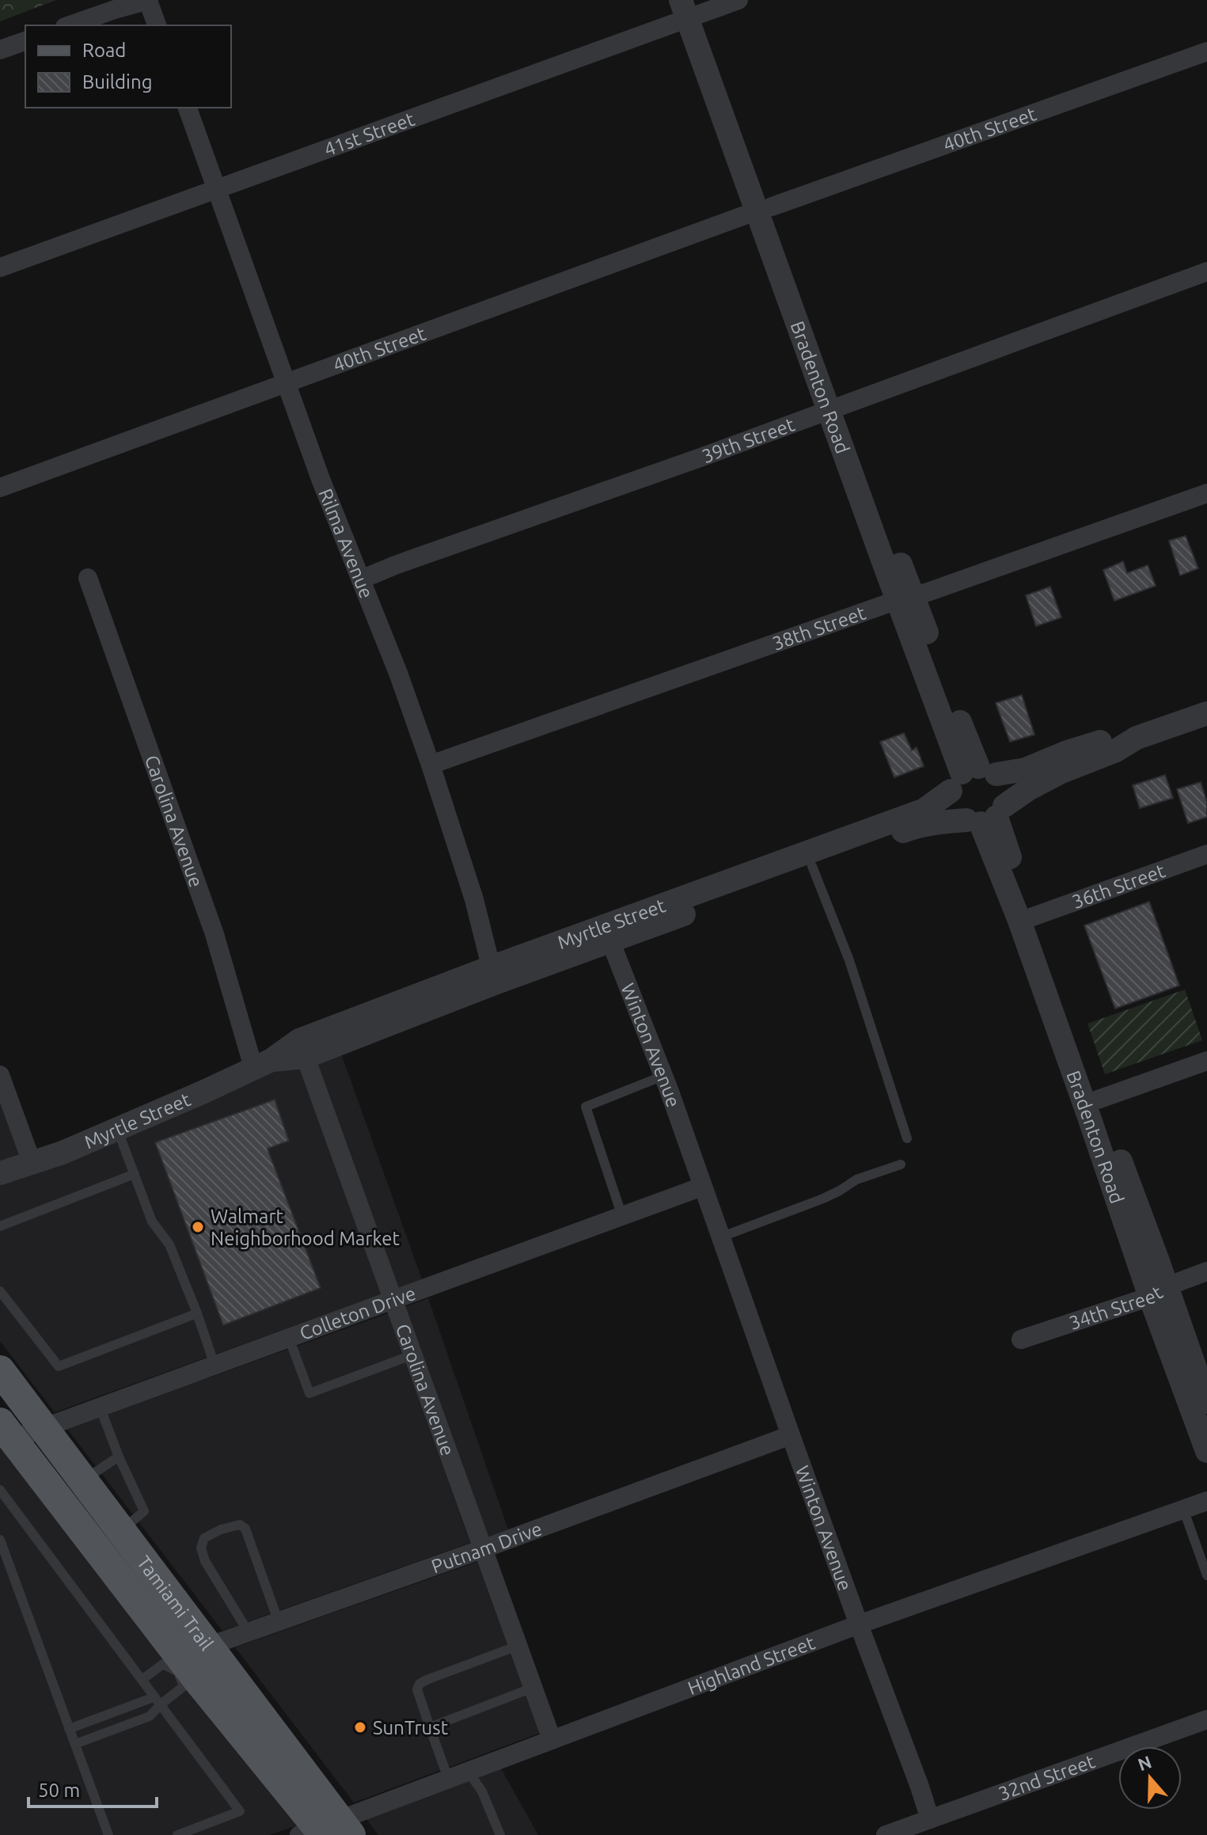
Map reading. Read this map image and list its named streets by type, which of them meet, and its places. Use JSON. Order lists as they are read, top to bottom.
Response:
{
  "streets": {
    "main road": ["Tamiami Trail"],
    "street": [
      "40th Street",
      "41st Street",
      "Bradenton Road",
      "39th Street",
      "Rilma Avenue",
      "38th Street",
      "Carolina Avenue",
      "36th Street",
      "Myrtle Street",
      "Winton Avenue",
      "34th Street",
      "Colleton Drive",
      "Putnam Drive",
      "Highland Street",
      "32nd Street"
    ]
  },
  "crossings": [
    ["40th Street", "Bradenton Road"],
    ["40th Street", "Rilma Avenue"],
    ["41st Street", "Bradenton Road"],
    ["41st Street", "Rilma Avenue"],
    ["Bradenton Road", "39th Street"],
    ["Bradenton Road", "38th Street"],
    ["Bradenton Road", "36th Street"],
    ["Bradenton Road", "Myrtle Street"],
    ["Bradenton Road", "34th Street"],
    ["39th Street", "Rilma Avenue"],
    ["Rilma Avenue", "38th Street"],
    ["Rilma Avenue", "Myrtle Street"],
    ["Carolina Avenue", "Myrtle Street"],
    ["Carolina Avenue", "Colleton Drive"],
    ["Carolina Avenue", "Putnam Drive"],
    ["Carolina Avenue", "Highland Street"],
    ["Myrtle Street", "Winton Avenue"],
    ["Winton Avenue", "Colleton Drive"],
    ["Winton Avenue", "Putnam Drive"],
    ["Winton Avenue", "Highland Street"],
    ["Winton Avenue", "32nd Street"],
    ["Colleton Drive", "Tamiami Trail"],
    ["Putnam Drive", "Tamiami Trail"],
    ["Tamiami Trail", "Highland Street"]
  ],
  "places": ["Walmart Neighborhood Market", "SunTrust"],
  "legend": ["Road", "Building"],
  "scale_bar": "50 m",
  "north": "top"
}
